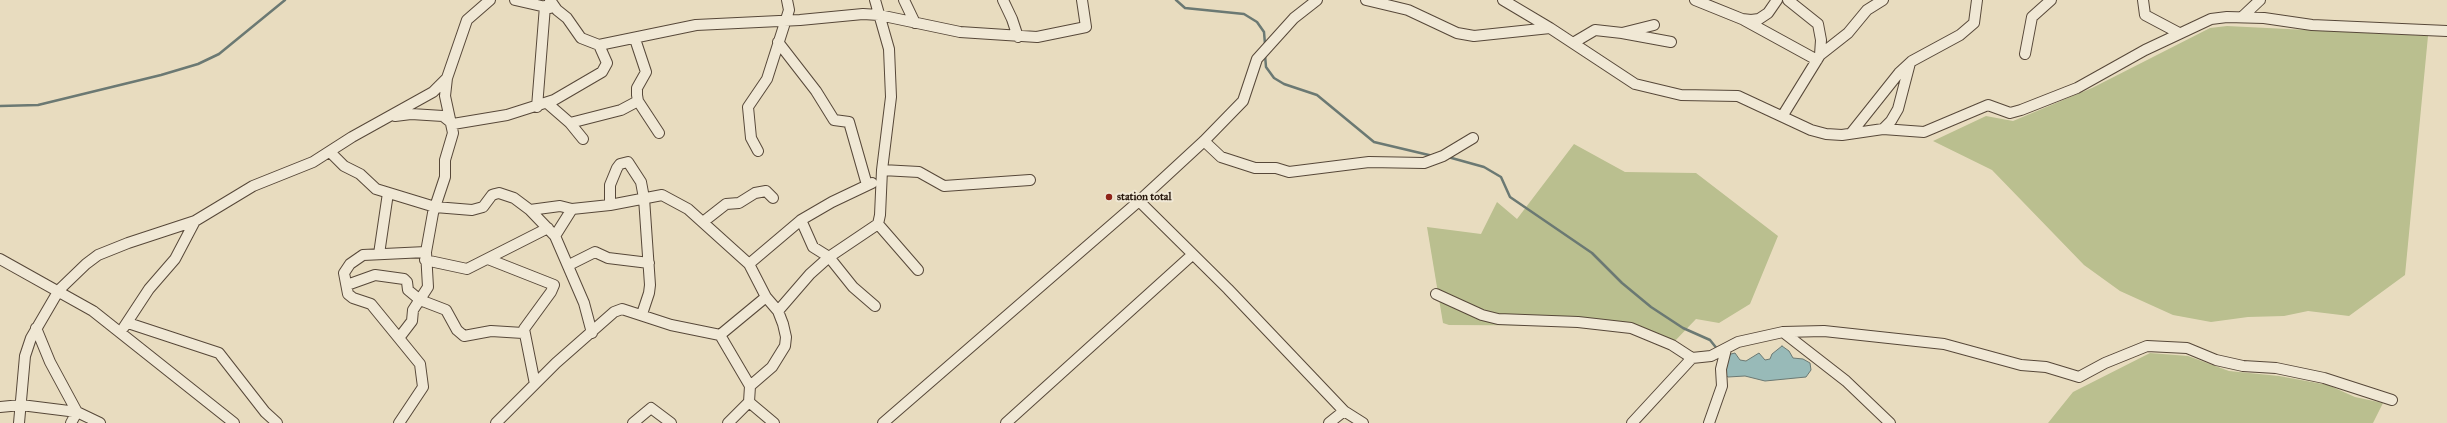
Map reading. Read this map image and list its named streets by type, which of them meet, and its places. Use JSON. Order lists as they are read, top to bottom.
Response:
{
  "places": ["station total"]
}
